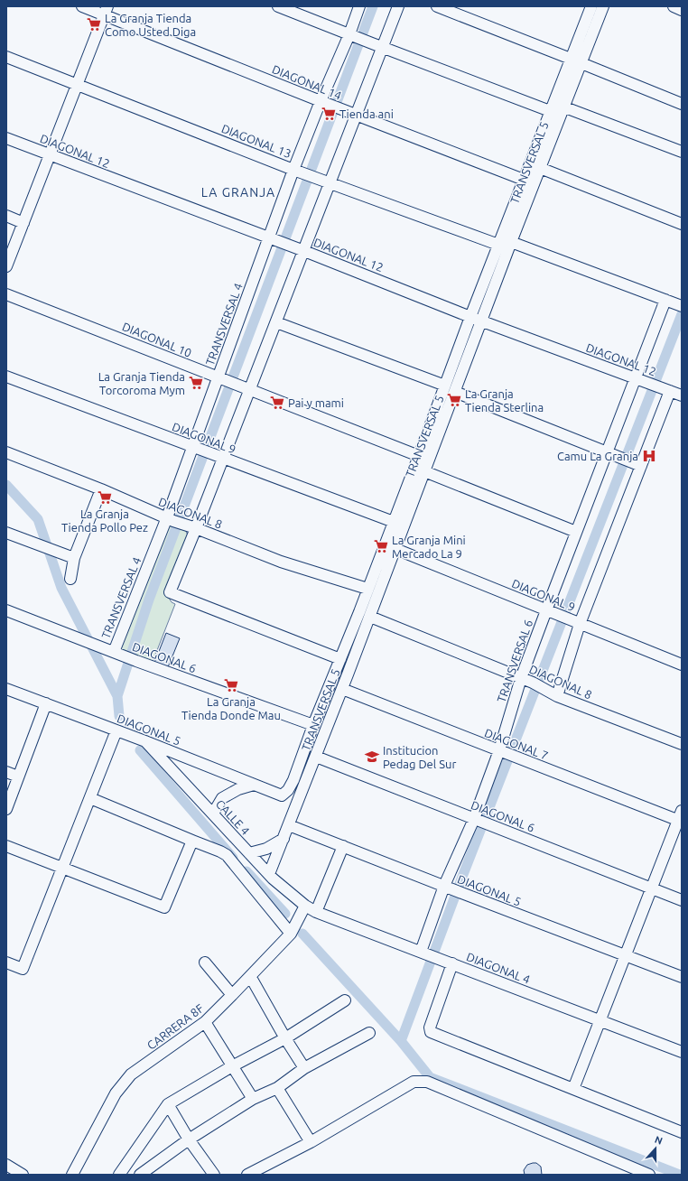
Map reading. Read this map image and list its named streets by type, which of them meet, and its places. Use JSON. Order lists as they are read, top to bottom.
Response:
{
  "streets": {
    "street": [
      "DIAGONAL 14",
      "DIAGONAL 13",
      "DIAGONAL 12",
      "TRANSVERSAL 5",
      "TRANSVERSAL 4",
      "DIAGONAL 10",
      "DIAGONAL 9",
      "DIAGONAL 8",
      "DIAGONAL 6",
      "TRANSVERSAL 6",
      "DIAGONAL 5",
      "DIAGONAL 7",
      "CALLE 4",
      "DIAGONAL 4",
      "CARRERA 8F"
    ]
  },
  "crossings": [
    ["DIAGONAL 14", "TRANSVERSAL 5"],
    ["DIAGONAL 14", "TRANSVERSAL 4"],
    ["DIAGONAL 13", "TRANSVERSAL 5"],
    ["DIAGONAL 13", "TRANSVERSAL 4"],
    ["DIAGONAL 12", "TRANSVERSAL 5"],
    ["DIAGONAL 12", "TRANSVERSAL 4"],
    ["DIAGONAL 12", "TRANSVERSAL 6"],
    ["TRANSVERSAL 5", "DIAGONAL 10"],
    ["TRANSVERSAL 5", "DIAGONAL 9"],
    ["TRANSVERSAL 5", "DIAGONAL 8"],
    ["TRANSVERSAL 5", "DIAGONAL 6"],
    ["TRANSVERSAL 5", "DIAGONAL 5"],
    ["TRANSVERSAL 5", "DIAGONAL 7"],
    ["TRANSVERSAL 5", "CALLE 4"],
    ["TRANSVERSAL 4", "DIAGONAL 10"],
    ["TRANSVERSAL 4", "DIAGONAL 9"],
    ["TRANSVERSAL 4", "DIAGONAL 8"],
    ["TRANSVERSAL 4", "DIAGONAL 6"],
    ["DIAGONAL 9", "TRANSVERSAL 6"],
    ["DIAGONAL 8", "TRANSVERSAL 6"],
    ["DIAGONAL 6", "TRANSVERSAL 6"],
    ["TRANSVERSAL 6", "DIAGONAL 5"],
    ["TRANSVERSAL 6", "DIAGONAL 7"],
    ["TRANSVERSAL 6", "DIAGONAL 4"],
    ["DIAGONAL 5", "CALLE 4"],
    ["CALLE 4", "DIAGONAL 4"],
    ["CALLE 4", "CARRERA 8F"],
    ["DIAGONAL 4", "CARRERA 8F"]
  ],
  "districts": ["LA GRANJA"],
  "places": {
    "supermarket": [
      "La Granja Tienda Como Usted Diga",
      "Tienda ani",
      "La Granja Tienda Torcoroma Mym",
      "La Granja Tienda Sterlina",
      "Pai y mami",
      "La Granja Tienda Pollo Pez",
      "La Granja Mini Mercado La 9",
      "La Granja Tienda Donde Mau"
    ],
    "hospital": ["Camu La Granja"],
    "school or university": ["Institucion Pedag Del Sur"]
  },
  "north": "top"
}
